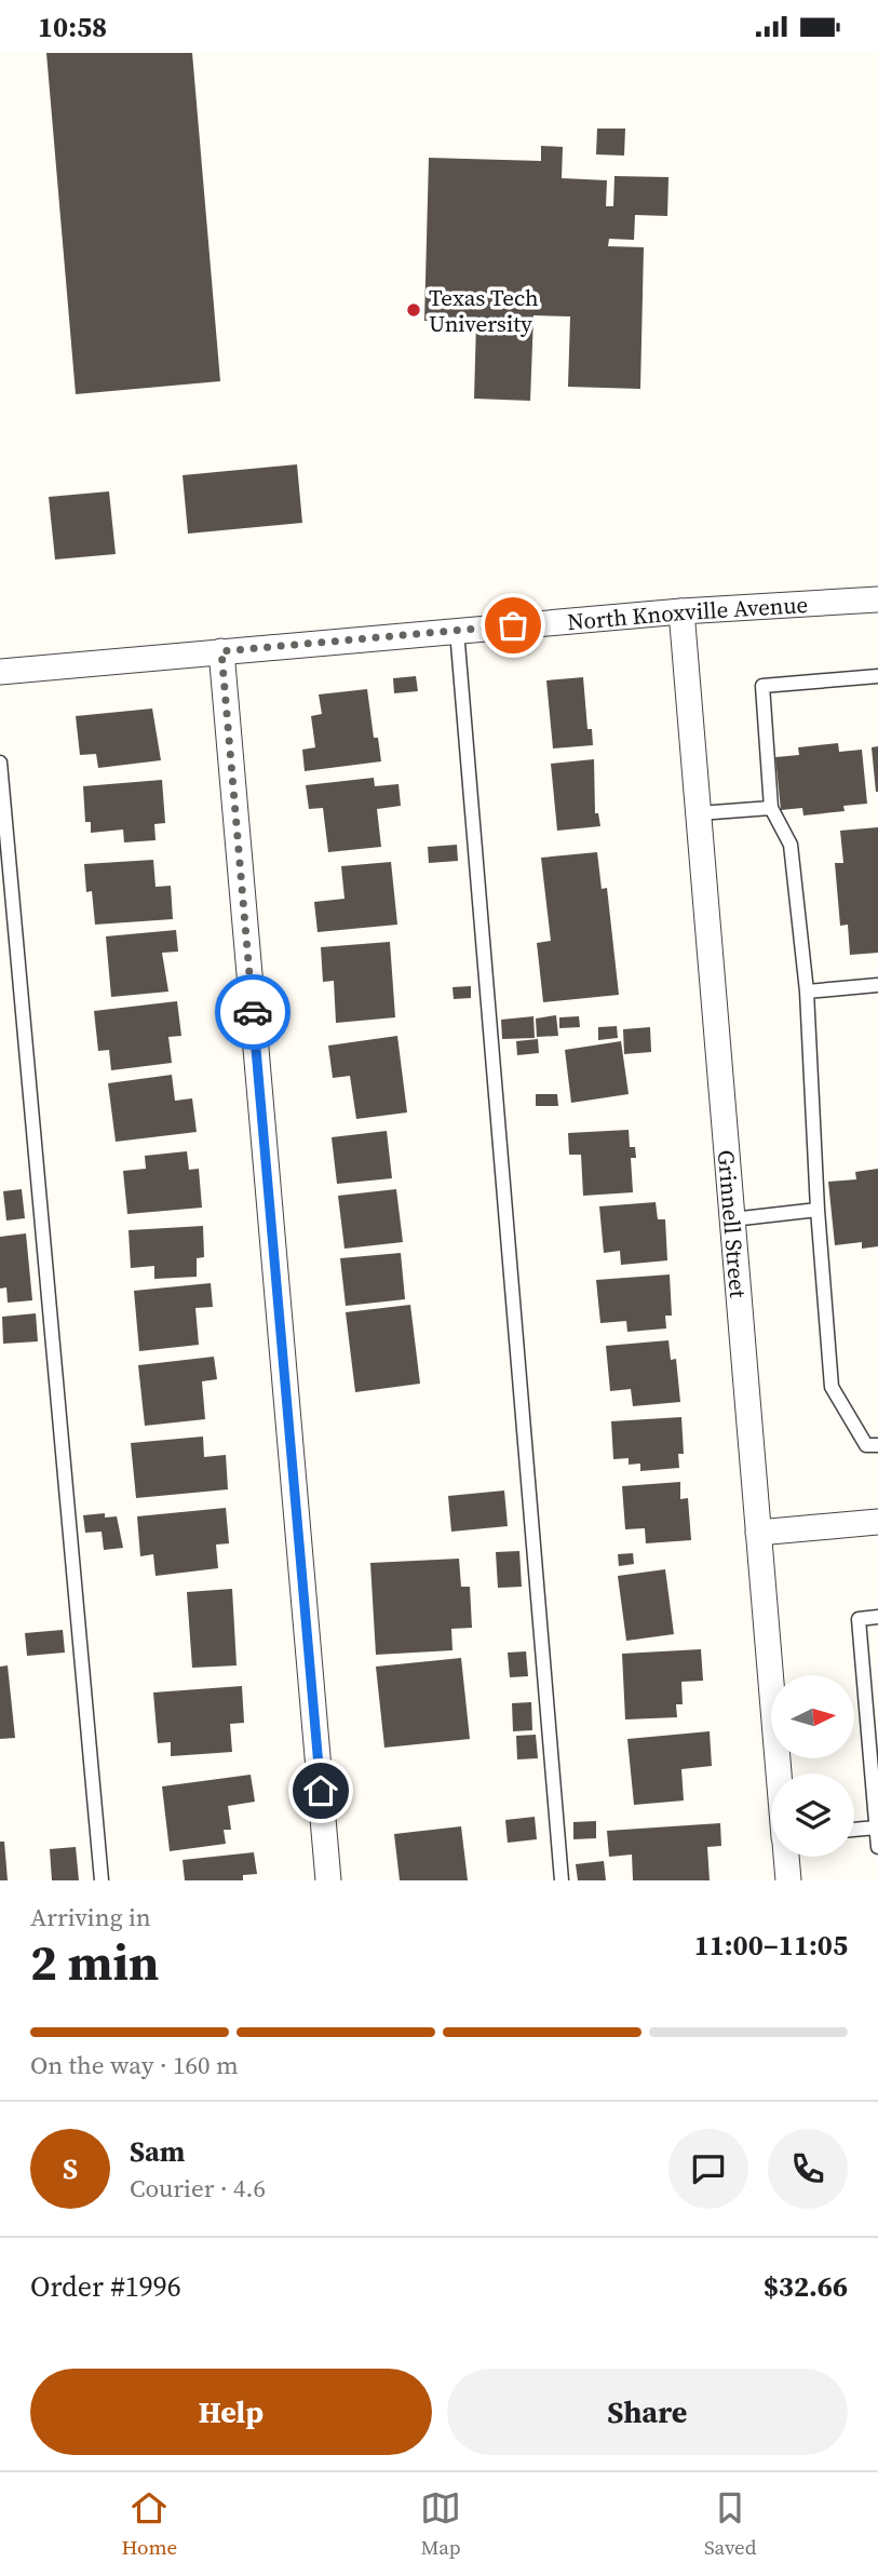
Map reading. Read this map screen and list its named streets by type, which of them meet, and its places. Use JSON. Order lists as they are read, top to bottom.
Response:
{
  "streets": {
    "street": ["North Knoxville Avenue", "Grinnell Street"]
  },
  "crossings": [
    ["North Knoxville Avenue", "Grinnell Street"]
  ],
  "places": ["Texas Tech University"],
  "north": "right",
  "page": {
    "status": "10:58",
    "heading": ["2 min", "Arriving in", "11:00–11:05"],
    "panel": [
      "Sam",
      "Courier · 4.6",
      "Order #1996",
      "$32.66"
    ],
    "bar": "On the way · 160 m",
    "round": "S",
    "buttons": ["Help", "Share"],
    "tabs": ["Home", "Map", "Saved"]
  }
}
